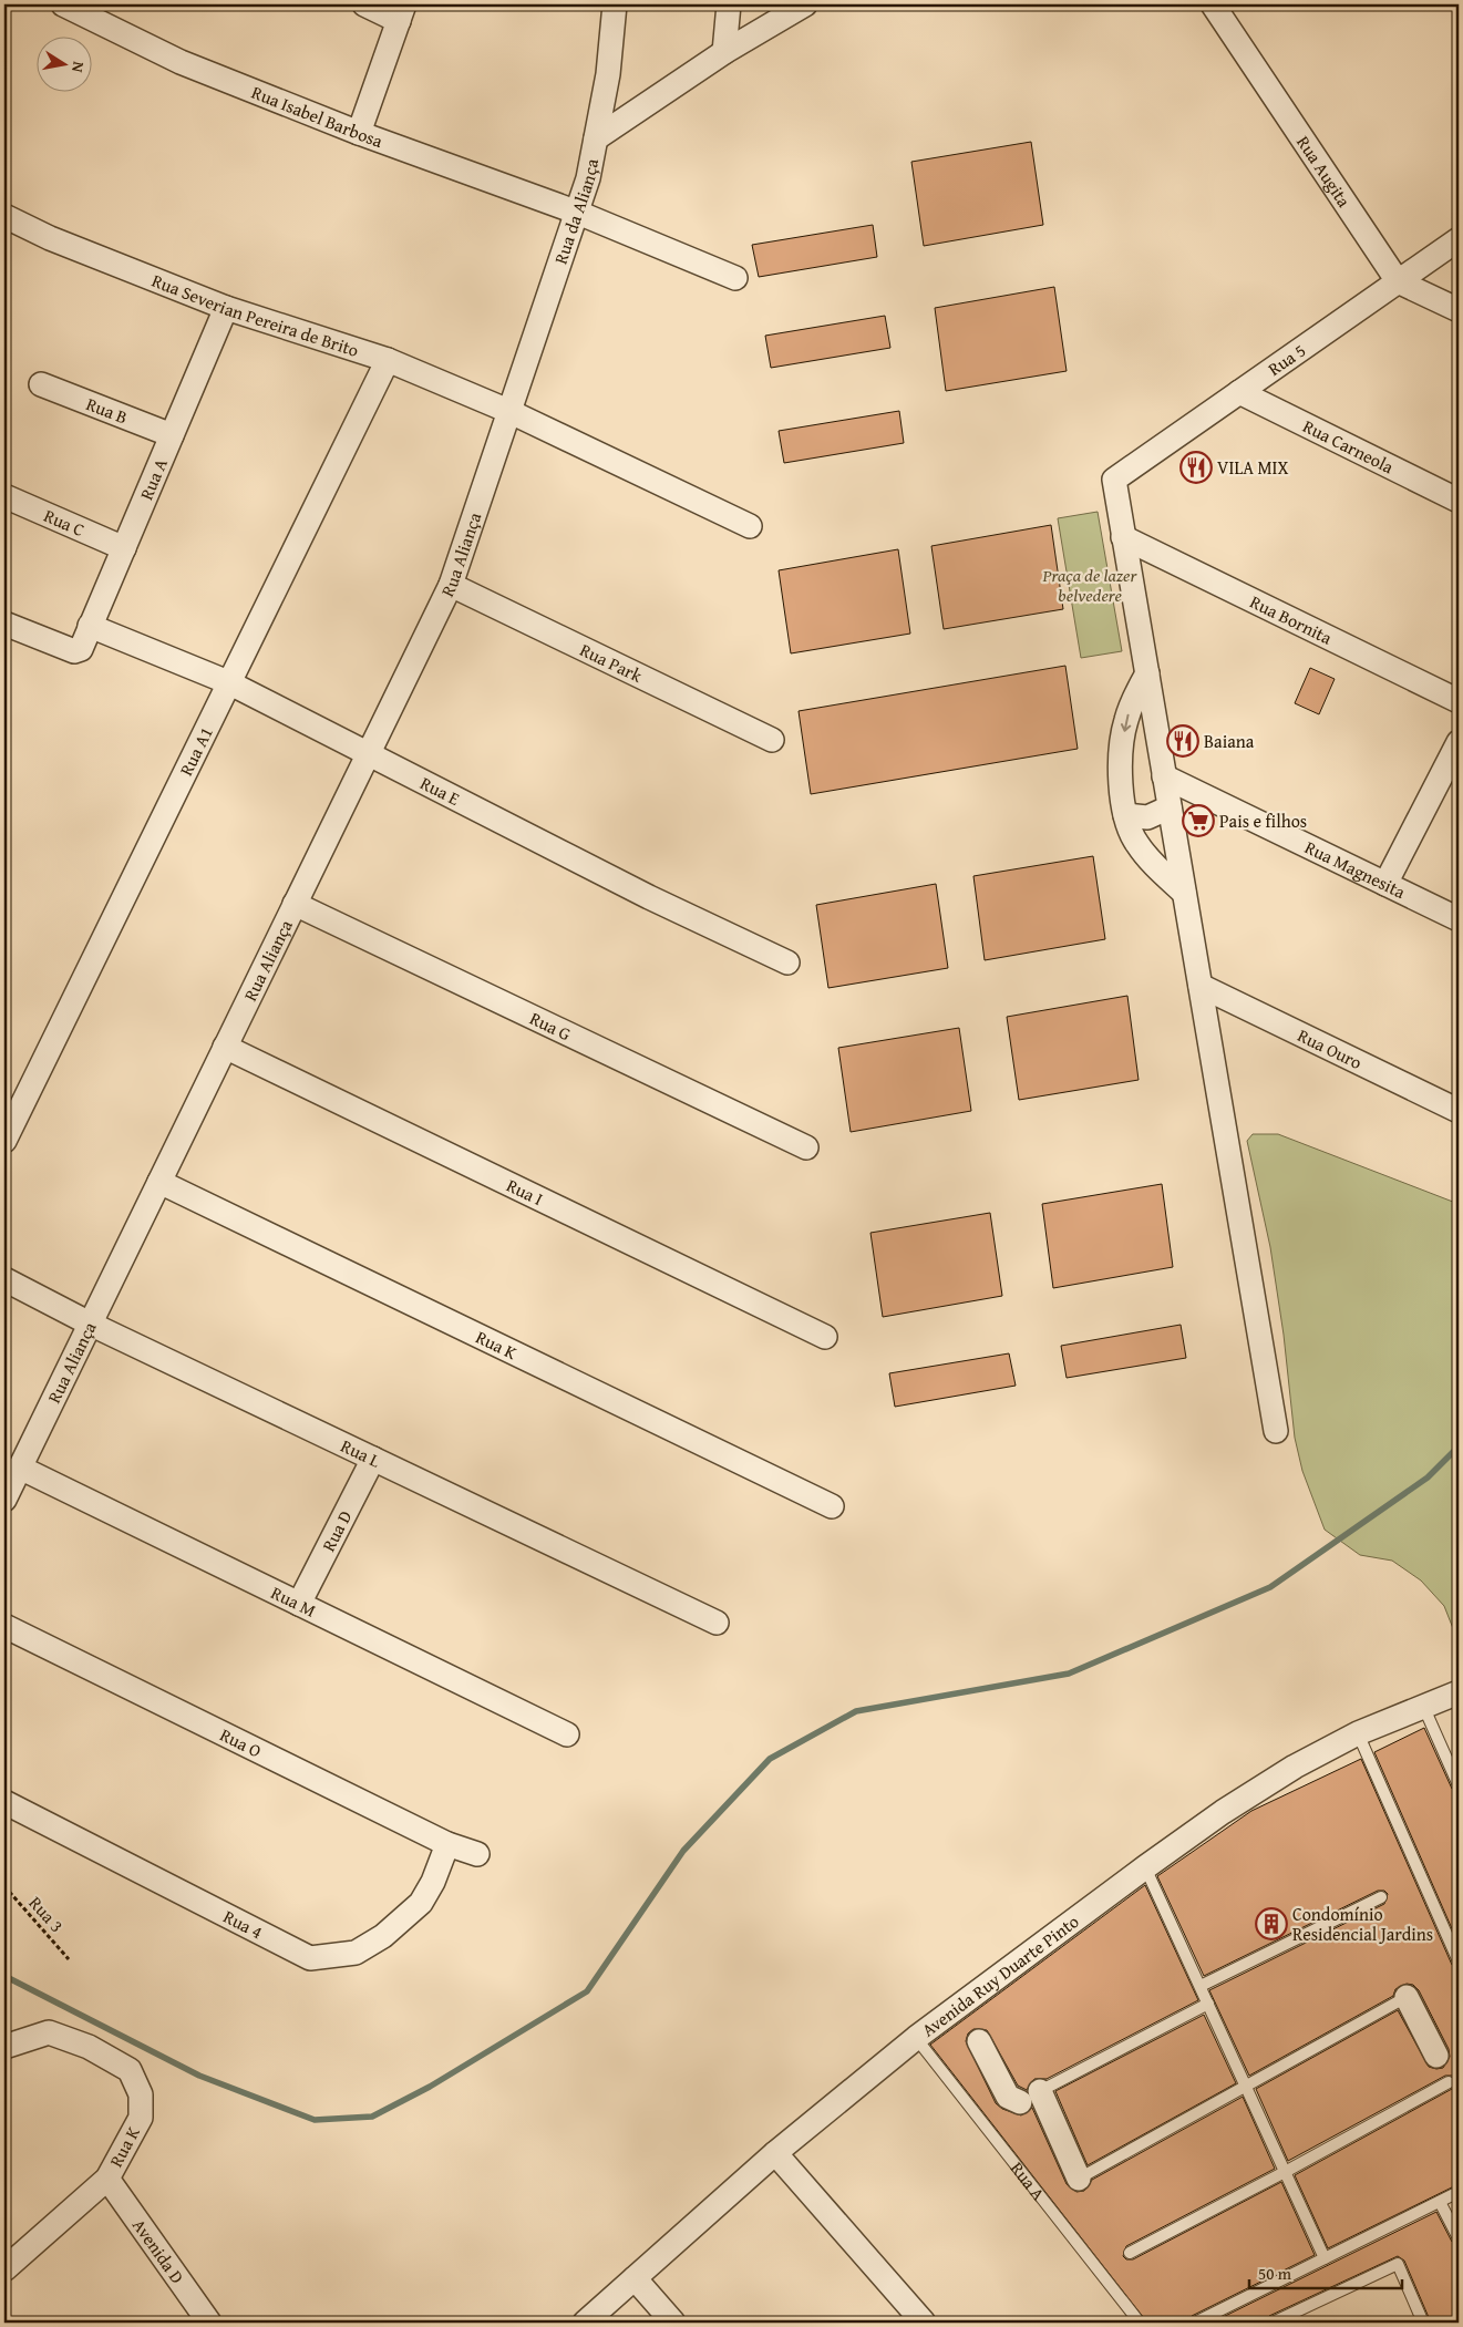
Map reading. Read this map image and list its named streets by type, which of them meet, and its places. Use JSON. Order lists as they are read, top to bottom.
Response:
{
  "streets": {
    "street": [
      "Rua Isabel Barbosa",
      "Rua Augita",
      "Rua da Aliança",
      "Rua Severian Pereira de Brito",
      "Rua 5",
      "Rua B",
      "Rua Carneola",
      "Rua A",
      "Rua C",
      "Rua Aliança",
      "Rua Bornita",
      "Rua Park",
      "Rua A1",
      "Rua E",
      "Rua Magnesita",
      "Rua G",
      "Rua Ouro",
      "Rua I",
      "Rua K",
      "Rua L",
      "Rua D",
      "Rua M",
      "Rua O",
      "Rua 4",
      "Avenida Ruy Duarte Pinto",
      "Avenida D"
    ],
    "path": ["Rua 3"]
  },
  "crossings": [
    ["Rua Isabel Barbosa", "Rua da Aliança"],
    ["Rua Augita", "Rua 5"],
    ["Rua da Aliança", "Rua Severian Pereira de Brito"],
    ["Rua da Aliança", "Rua Aliança"],
    ["Rua Severian Pereira de Brito", "Rua A"],
    ["Rua Severian Pereira de Brito", "Rua Aliança"],
    ["Rua Severian Pereira de Brito", "Rua A1"],
    ["Rua 5", "Rua Carneola"],
    ["Rua 5", "Rua Bornita"],
    ["Rua B", "Rua A"],
    ["Rua A", "Rua C"],
    ["Rua A", "Rua E"],
    ["Rua A", "Avenida Ruy Duarte Pinto"],
    ["Rua Aliança", "Rua Park"],
    ["Rua Aliança", "Rua E"],
    ["Rua Aliança", "Rua G"],
    ["Rua Aliança", "Rua I"],
    ["Rua Aliança", "Rua K"],
    ["Rua Aliança", "Rua L"],
    ["Rua Aliança", "Rua M"],
    ["Rua A1", "Rua E"],
    ["Rua K", "Avenida D"],
    ["Rua L", "Rua D"],
    ["Rua D", "Rua M"],
    ["Rua O", "Rua 4"]
  ],
  "parks": ["Praça de lazer belvedere"],
  "places": {
    "restaurant": ["VILA MIX", "Baiana"],
    "supermarket": ["Pais e filhos"],
    "building": ["Condomínio Residencial Jardins"]
  },
  "scale_bar": "50 m",
  "north": "right"
}
